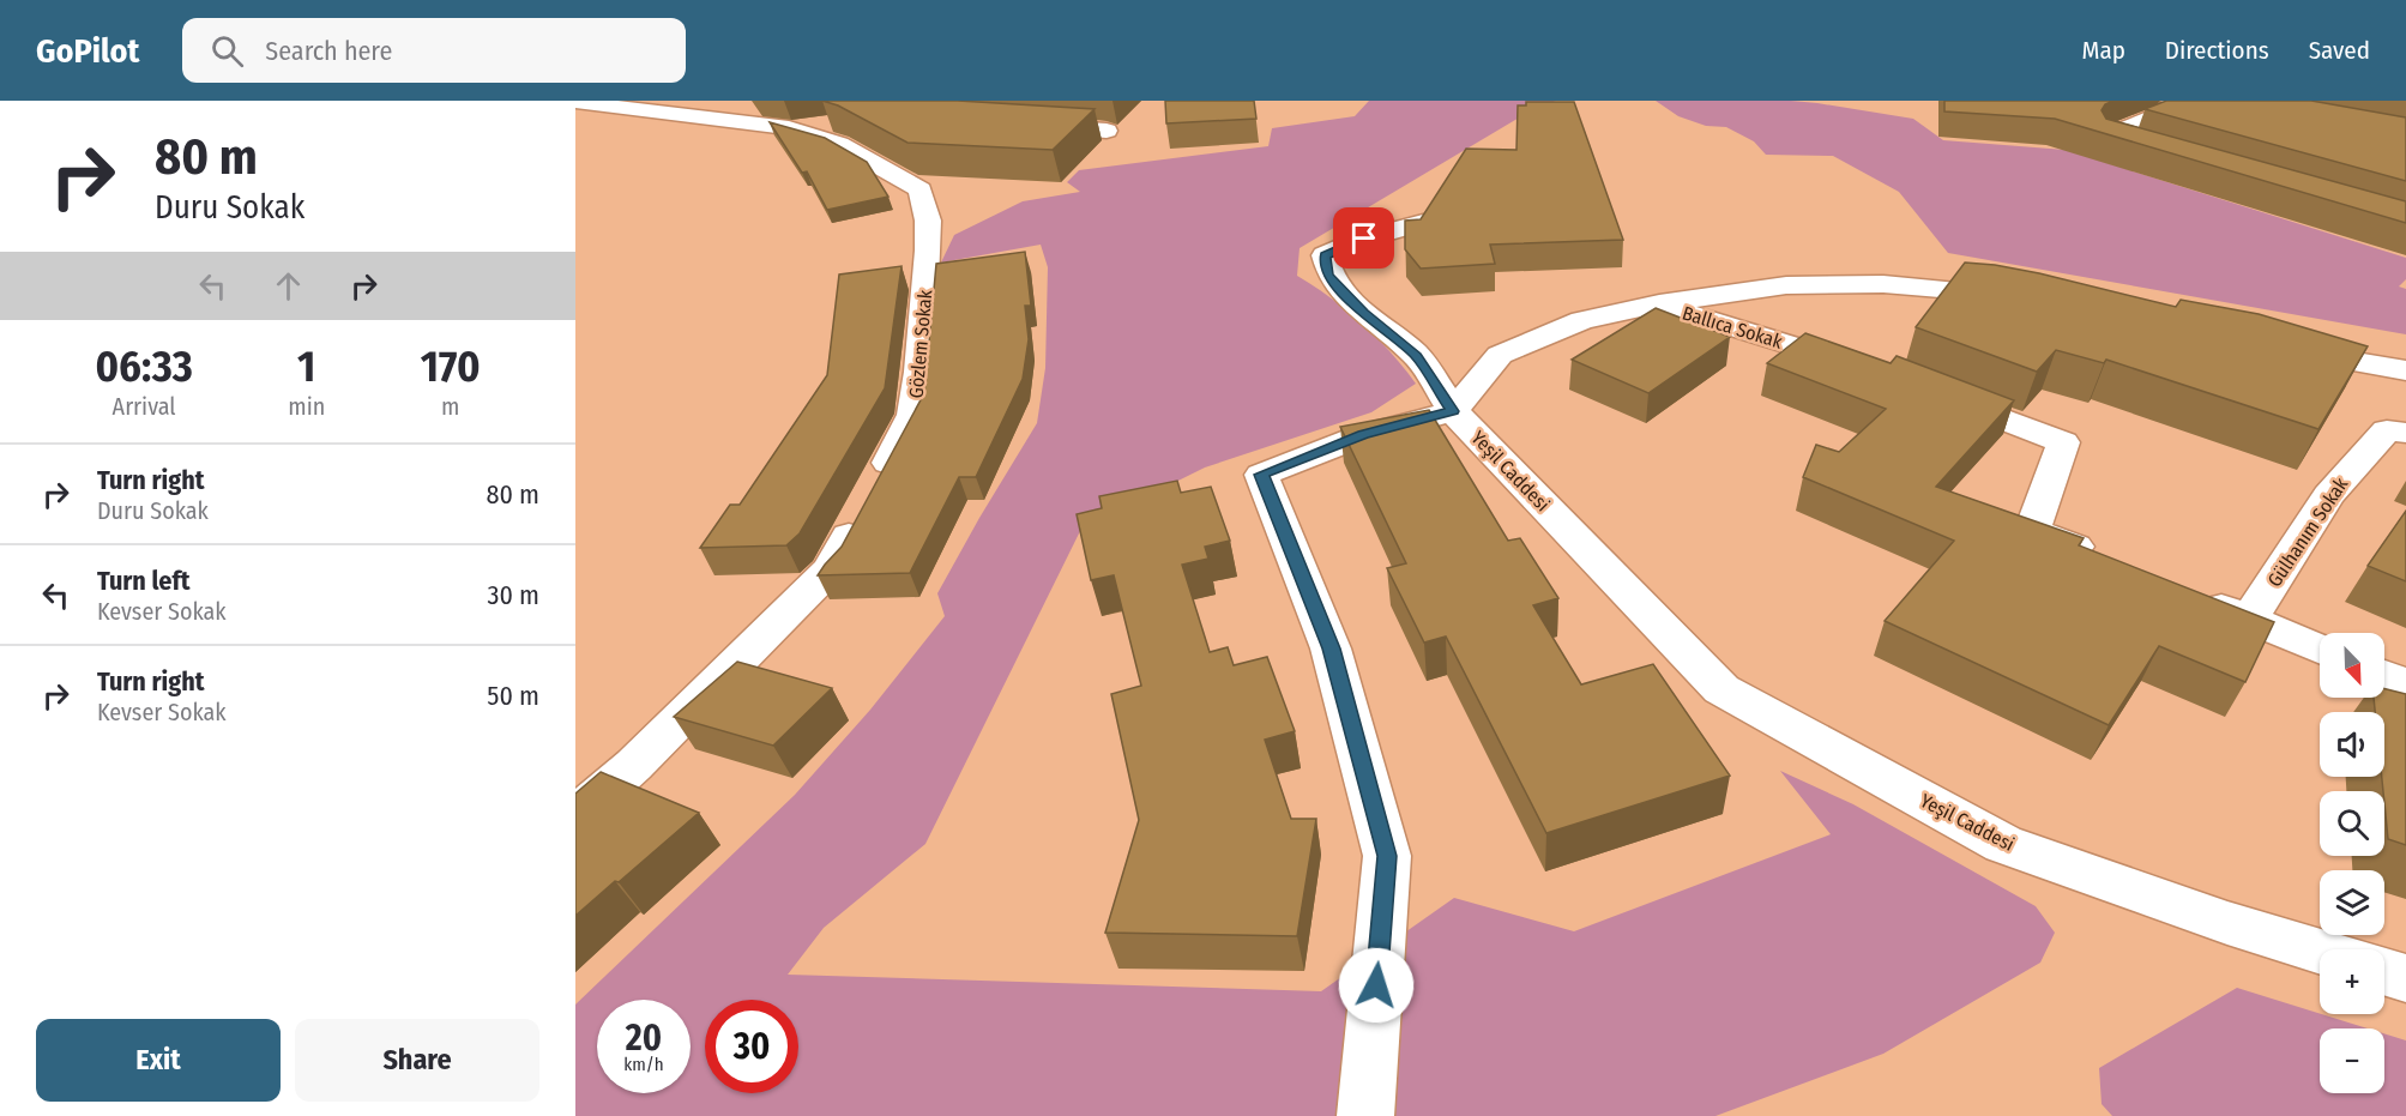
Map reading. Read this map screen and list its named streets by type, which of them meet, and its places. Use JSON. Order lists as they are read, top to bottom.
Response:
{
  "streets": {
    "street": [
      "Ballıca Sokak",
      "Gözlem Sokak",
      "Yeşil Caddesi",
      "Gülhanım Sokak"
    ]
  },
  "north": "bottom right",
  "page": {
    "header": "GoPilot",
    "search": "Search here",
    "nav": ["Map", "Directions", "Saved"],
    "turn": ["80 m", "Duru Sokak"],
    "eta": [
      "06:33",
      "Arrival",
      "1",
      "min",
      "170",
      "m"
    ],
    "list": [
      {
        "name": "Turn right",
        "note": "Duru Sokak",
        "value": "80 m"
      },
      {
        "name": "Turn left",
        "note": "Kevser Sokak",
        "value": "30 m"
      },
      {
        "name": "Turn right",
        "note": "Kevser Sokak",
        "value": "50 m"
      }
    ],
    "map_buttons": ["+", "−"],
    "speed": "20 km/h",
    "limit": "30",
    "buttons": ["Exit", "Share"]
  }
}
